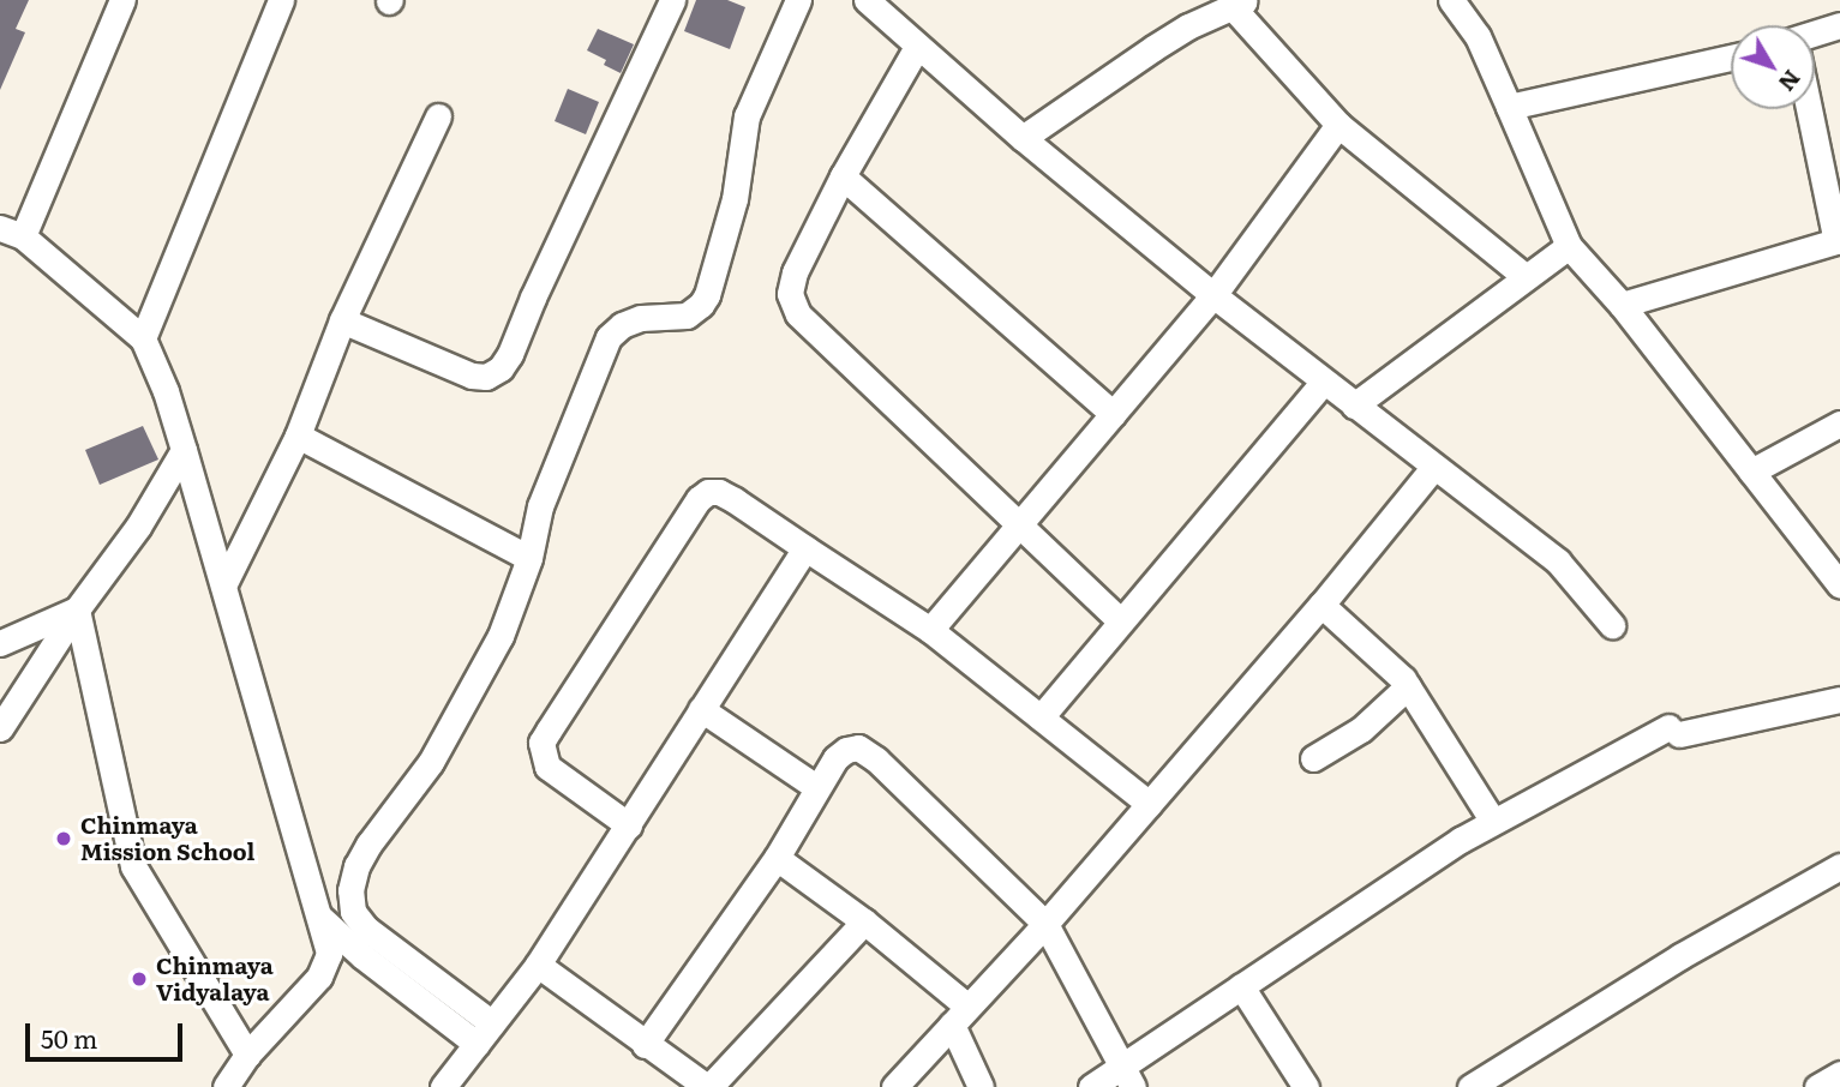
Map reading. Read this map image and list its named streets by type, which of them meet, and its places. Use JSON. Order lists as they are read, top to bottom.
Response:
{
  "places": ["Chinmaya Mission School", "Chinmaya Vidyalaya"],
  "scale_bar": "50 m",
  "north": "bottom right"
}
